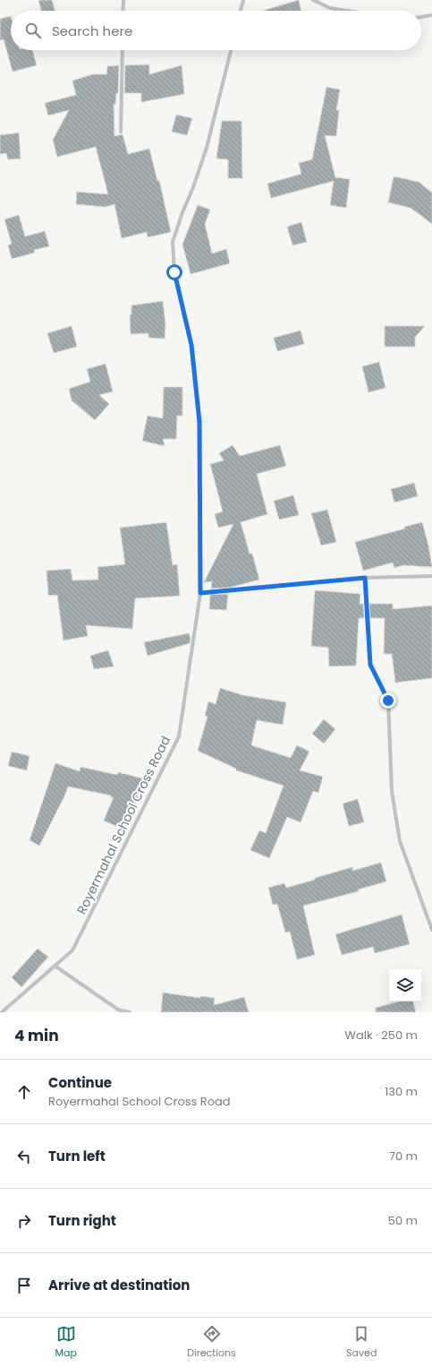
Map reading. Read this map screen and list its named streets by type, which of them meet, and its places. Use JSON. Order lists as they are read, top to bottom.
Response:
{
  "streets": {
    "street": ["Royermahal School Cross Road"]
  },
  "page": {
    "search": "Search here",
    "heading": ["4 min", "Walk · 250 m"],
    "list": [
      ["Continue", "Royermahal School Cross Road", "130 m"],
      ["Turn left", "70 m"],
      ["Turn right", "50 m"],
      "Arrive at destination"
    ],
    "nav": ["Map", "Directions", "Saved"]
  }
}
